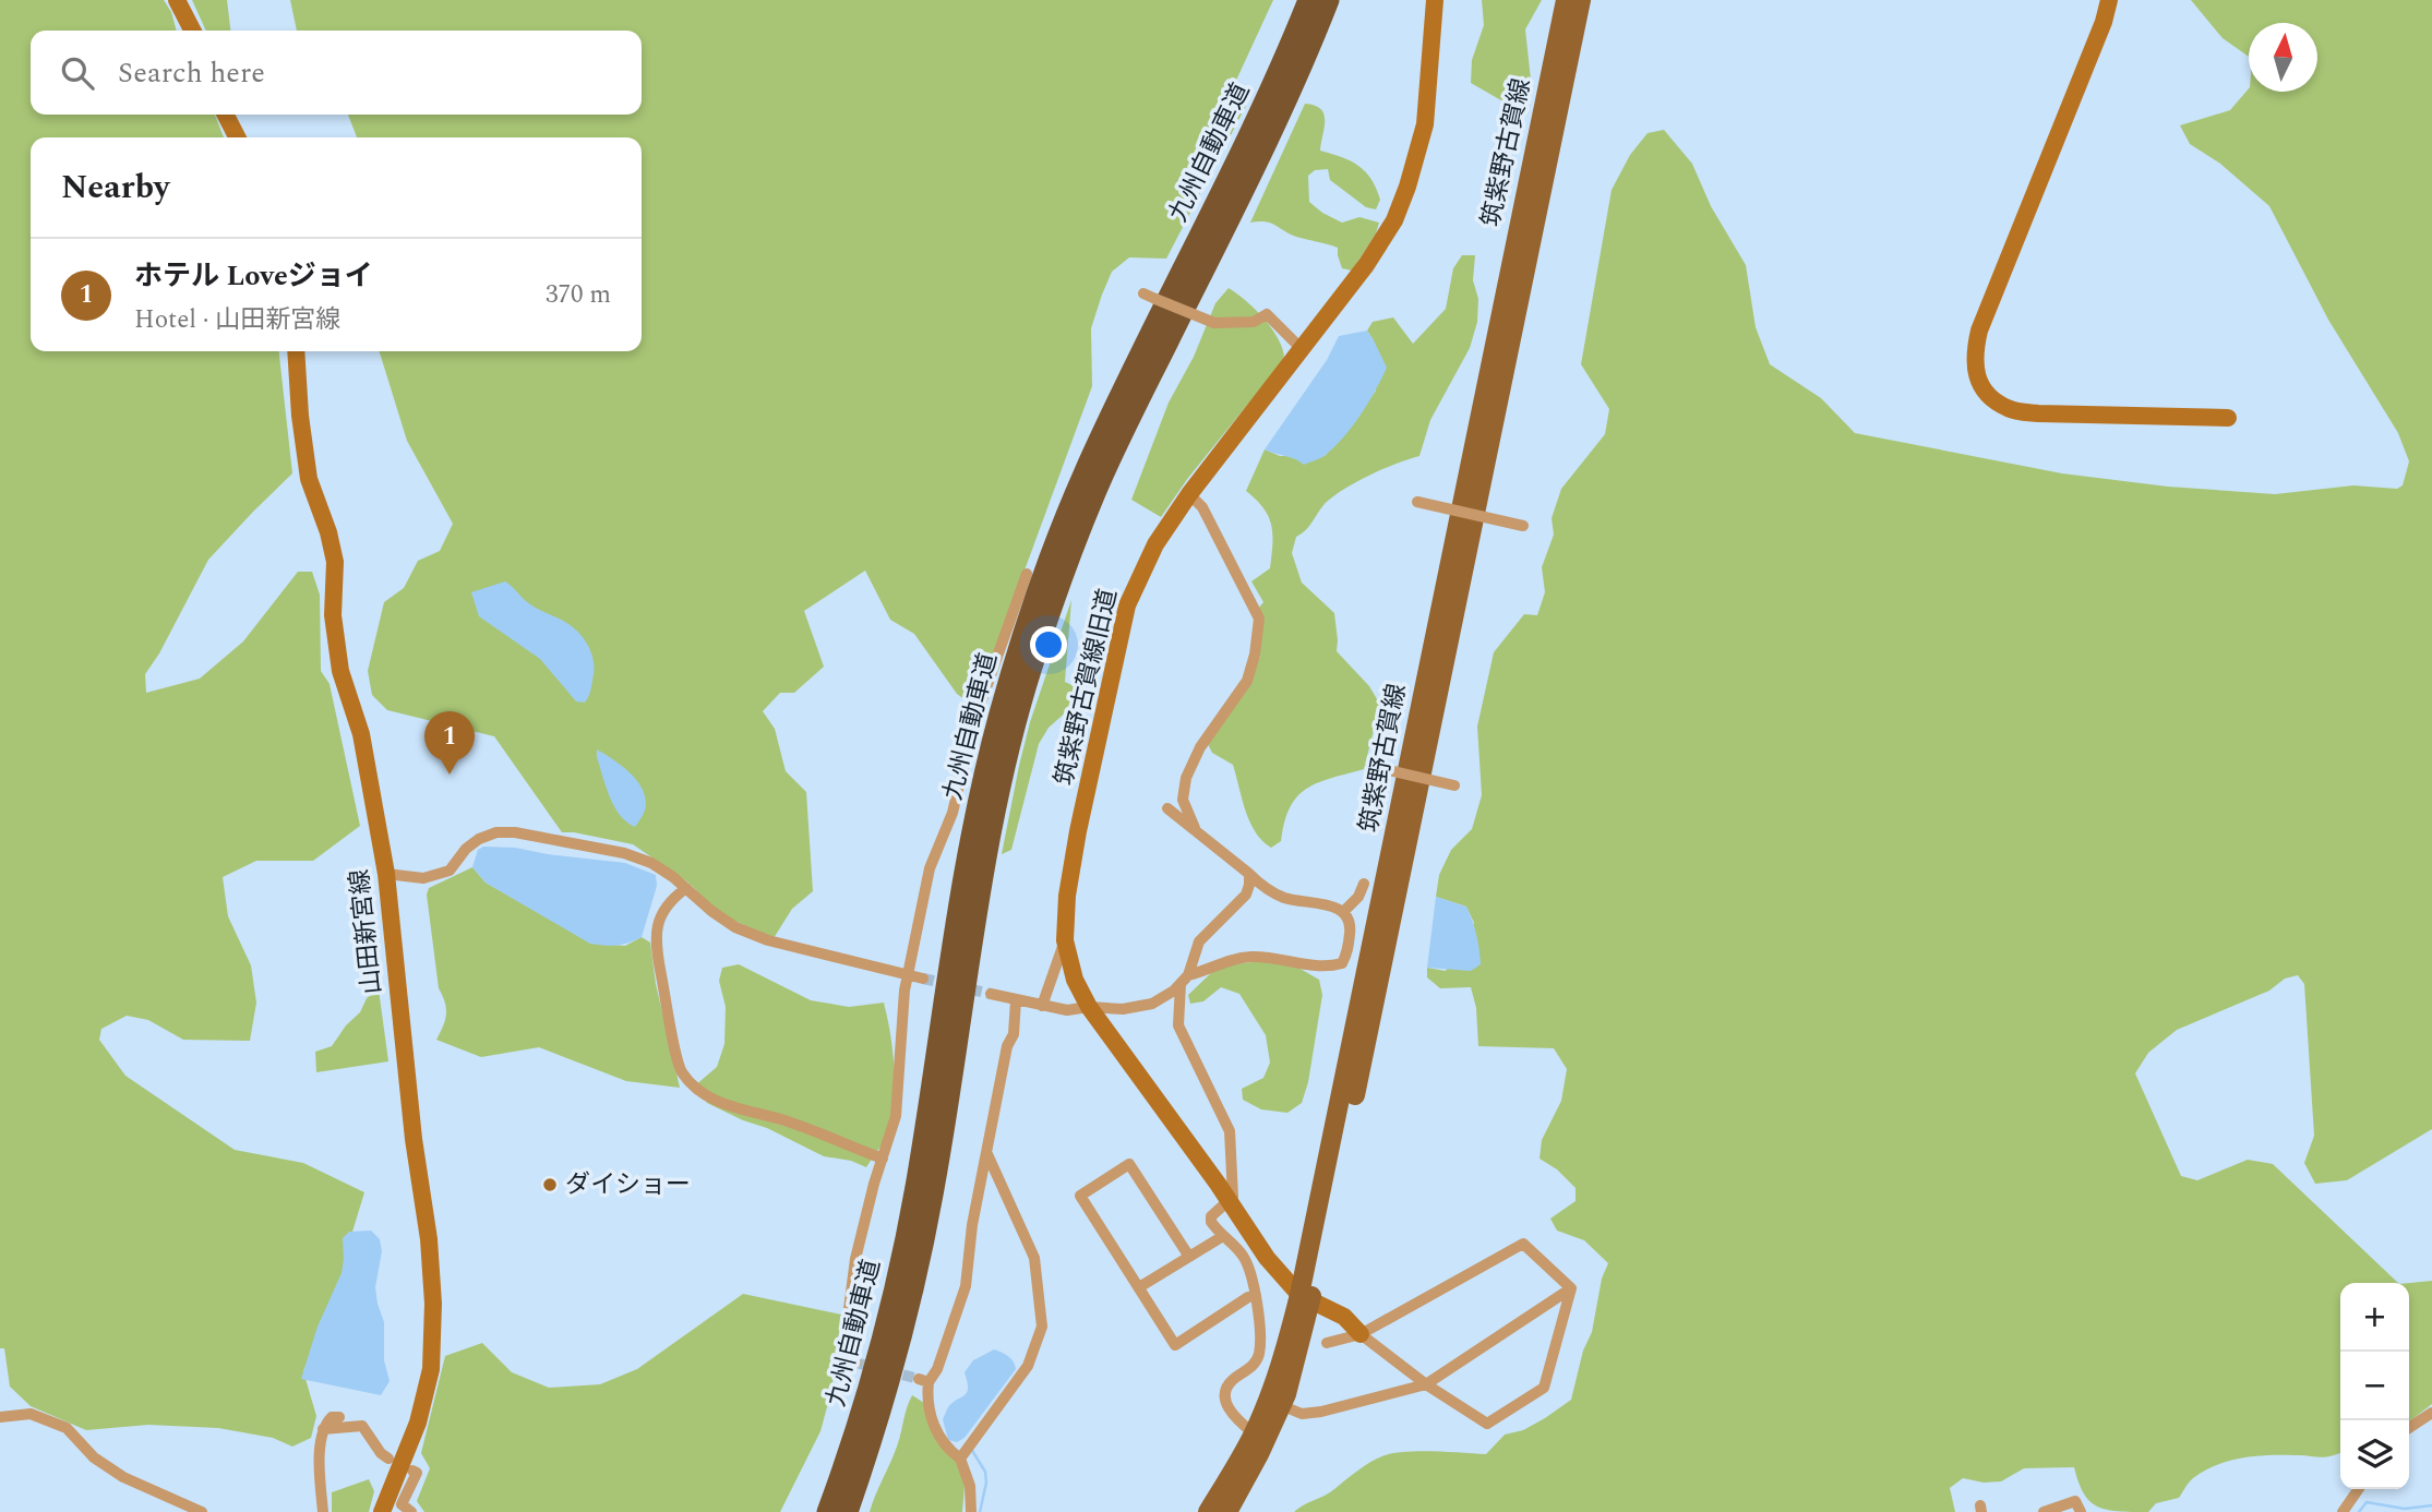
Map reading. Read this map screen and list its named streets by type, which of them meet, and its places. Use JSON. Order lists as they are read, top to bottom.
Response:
{
  "streets": {
    "highway": ["九州自動車道"],
    "main road": ["筑紫野古賀線"],
    "street": ["筑紫野古賀線旧道", "山田新宮線"]
  },
  "crossings": [
    ["筑紫野古賀線", "筑紫野古賀線旧道"]
  ],
  "places": ["ダイショー"],
  "north": "top",
  "page": {
    "search": "Search here",
    "heading": "Nearby",
    "list": [
      {
        "mark": "1",
        "name": "ホテル Loveジョイ",
        "note": "Hotel · 山田新宮線",
        "value": "370 m"
      }
    ],
    "pins": "1",
    "map_buttons": ["+", "−"]
  }
}
